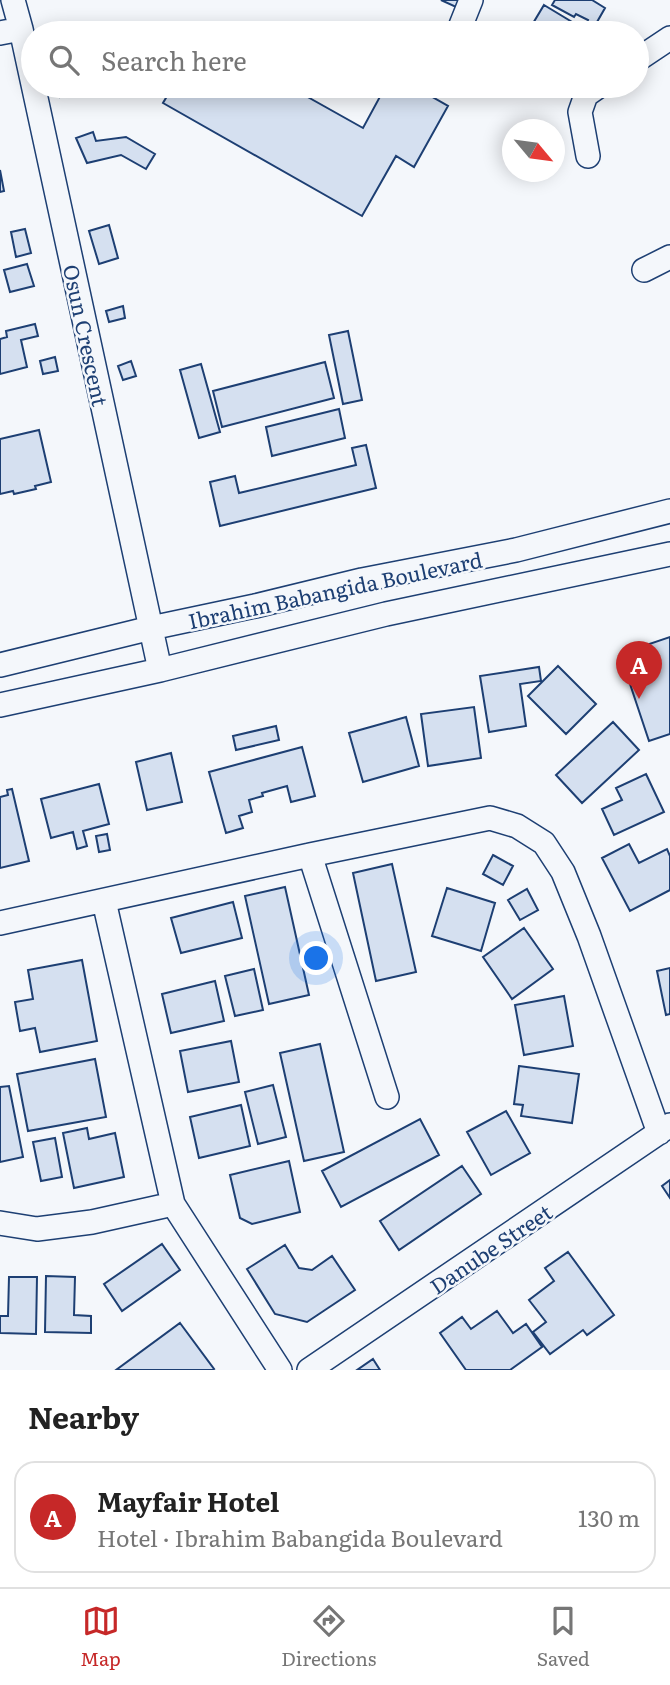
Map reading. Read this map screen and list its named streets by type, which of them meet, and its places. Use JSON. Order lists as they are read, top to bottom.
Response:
{
  "streets": {
    "street": ["Osun Crescent", "Ibrahim Babangida Boulevard", "Danube Street"]
  },
  "crossings": [
    ["Osun Crescent", "Ibrahim Babangida Boulevard"]
  ],
  "north": "bottom right",
  "page": {
    "search": "Search here",
    "pins": "A",
    "heading": "Nearby",
    "list": [
      {
        "mark": "A",
        "name": "Mayfair Hotel",
        "note": "Hotel · Ibrahim Babangida Boulevard",
        "value": "130 m"
      }
    ],
    "nav": ["Map", "Directions", "Saved"]
  }
}
